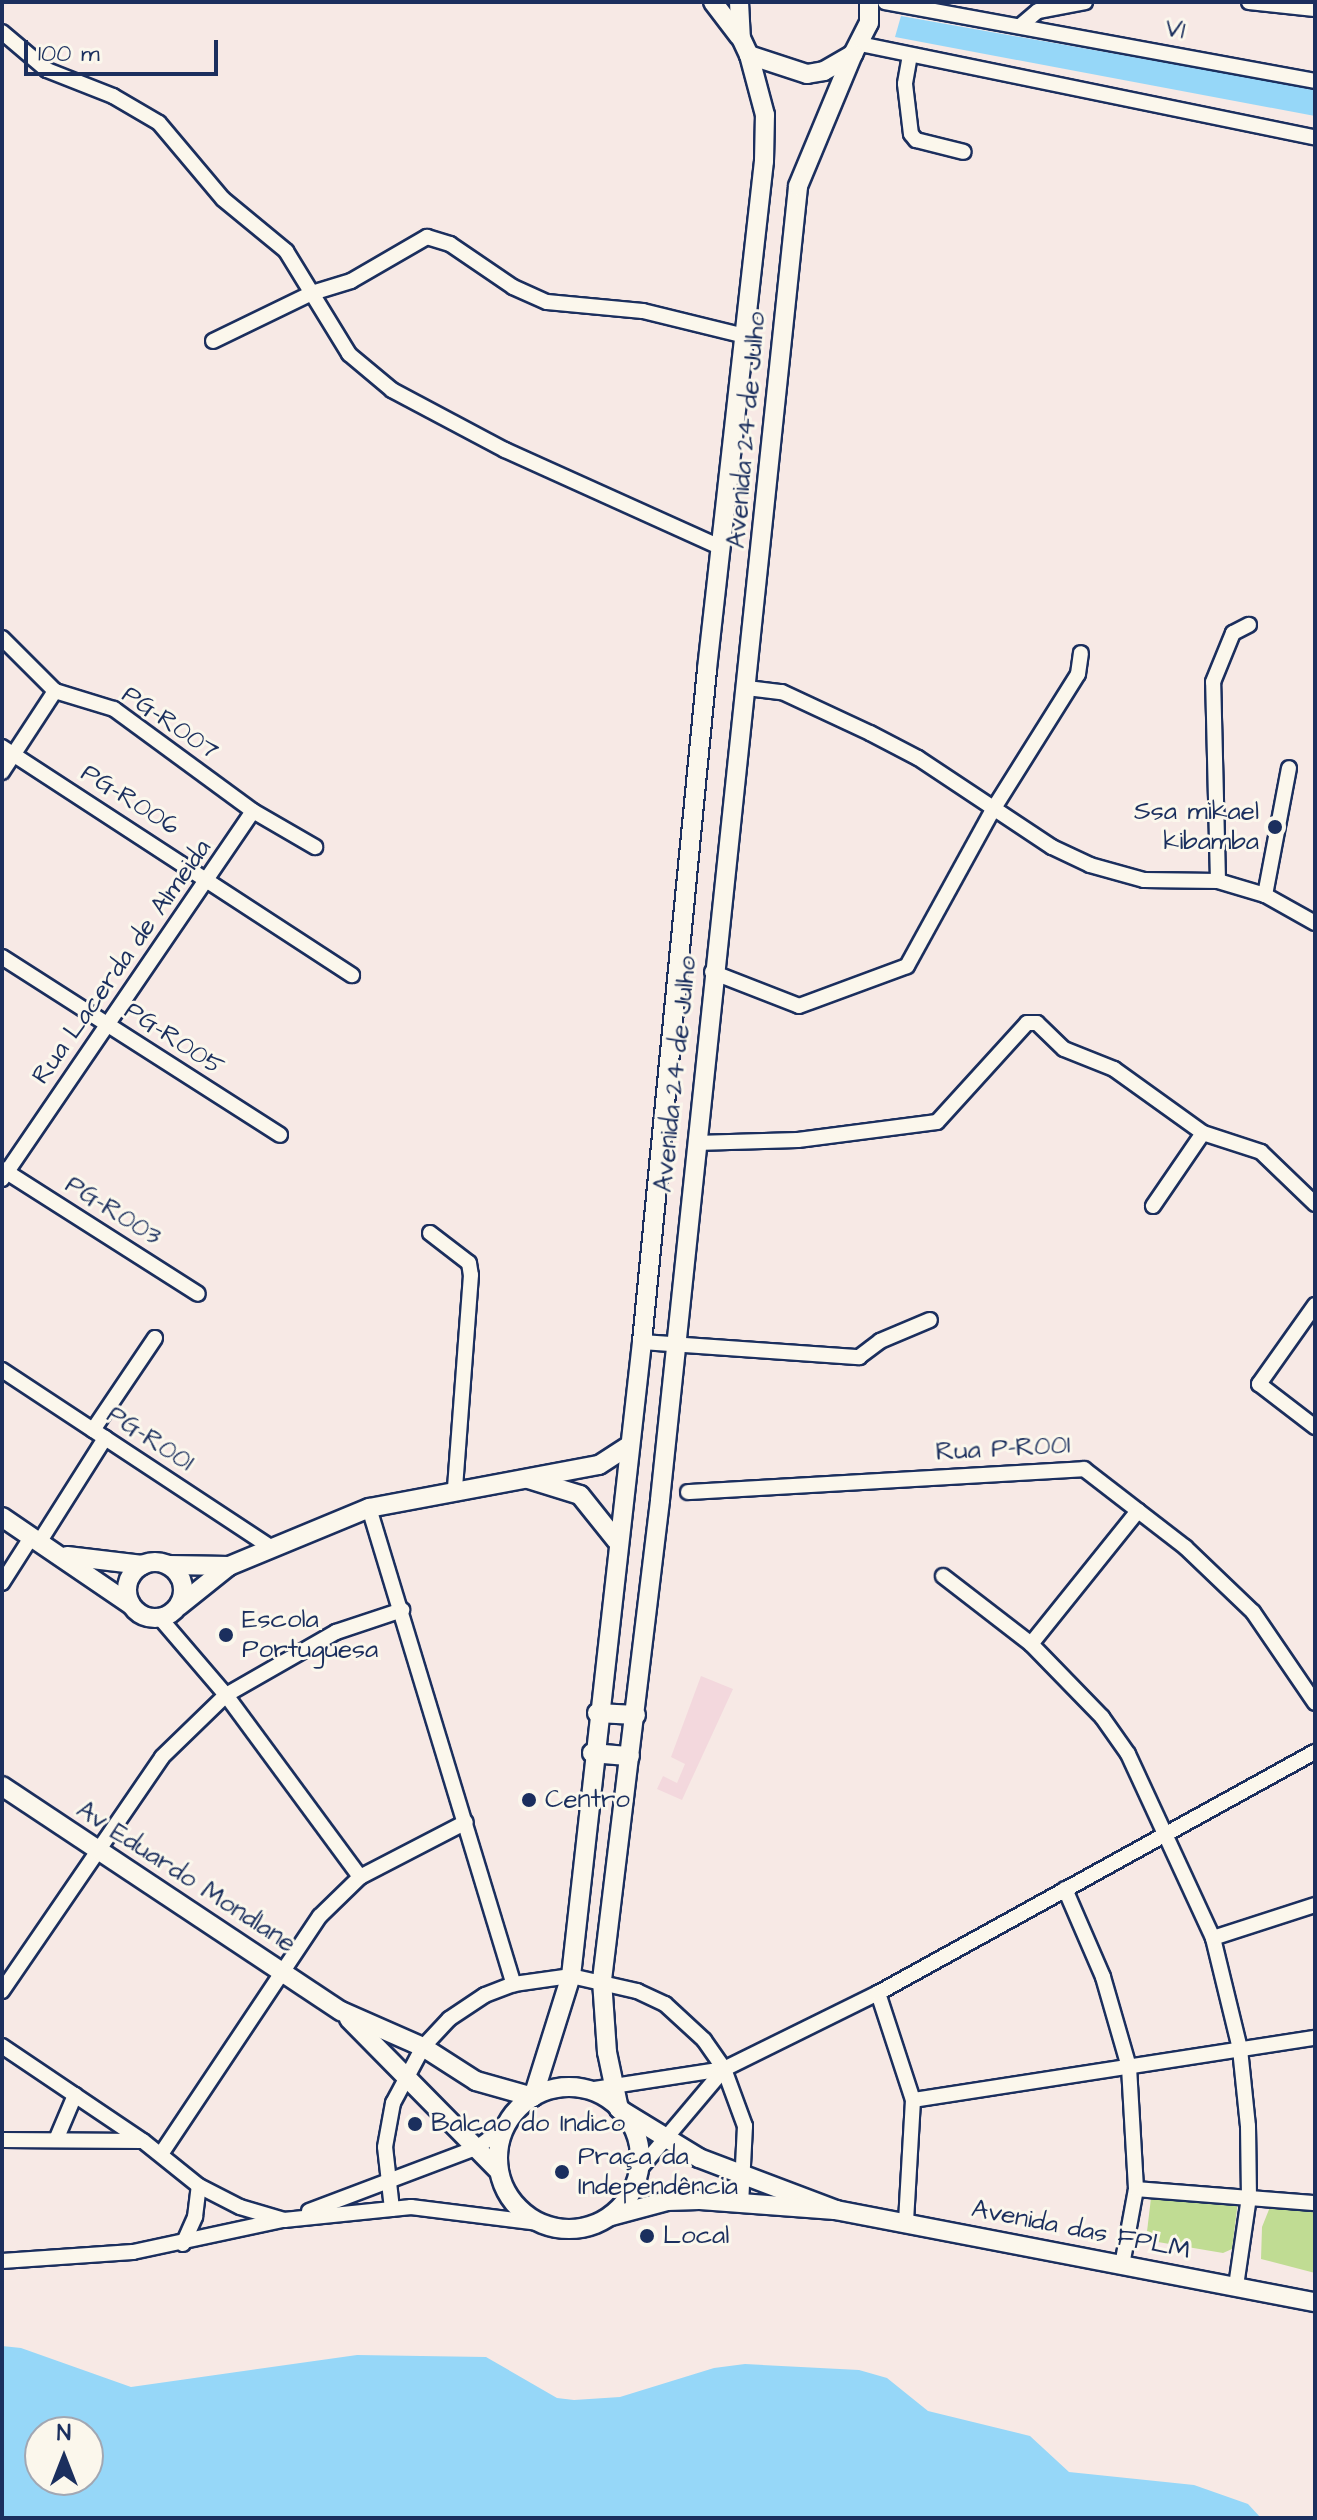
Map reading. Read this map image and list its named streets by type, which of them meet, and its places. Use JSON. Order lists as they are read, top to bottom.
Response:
{
  "streets": {
    "street": [
      "V1",
      "Avenida 24 de Julho",
      "PG-R007",
      "PG-R006",
      "Rua Lacerda de Almeida",
      "PG-R005",
      "PG-R003",
      "PG-R001",
      "Rua P-R001",
      "Av Eduardo Mondlane",
      "Avenida das FPLM"
    ]
  },
  "crossings": [
    ["Avenida 24 de Julho", "Avenida das FPLM"],
    ["PG-R007", "Rua Lacerda de Almeida"],
    ["PG-R006", "Rua Lacerda de Almeida"],
    ["Rua Lacerda de Almeida", "PG-R005"],
    ["Rua Lacerda de Almeida", "PG-R003"]
  ],
  "places": [
    "Ssa mikael kibamba",
    "Escola Portuguesa",
    "Centro",
    "Balcao do Indico",
    "Praça da Independência",
    "Local"
  ],
  "scale_bar": "100 m",
  "north": "top"
}
